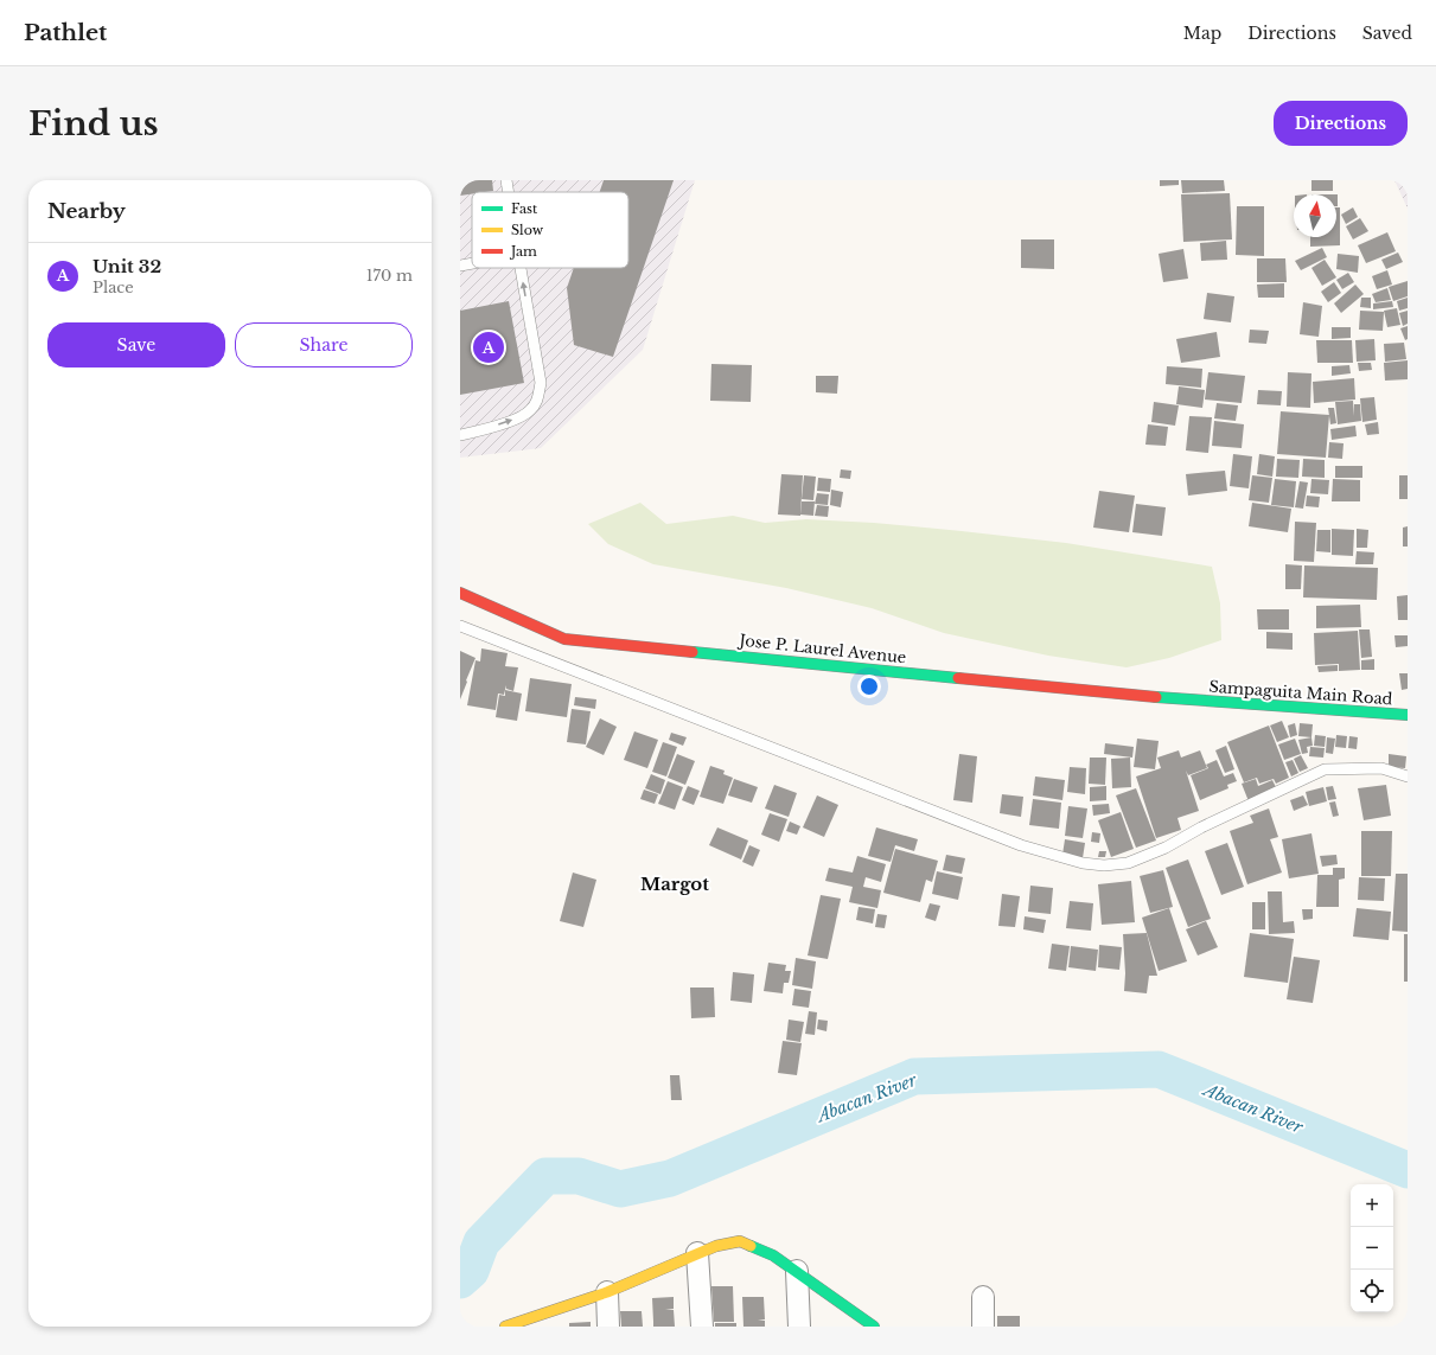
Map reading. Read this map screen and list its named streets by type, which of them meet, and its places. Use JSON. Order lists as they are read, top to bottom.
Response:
{
  "streets": {
    "street": ["Jose P. Laurel Avenue", "Sampaguita Main Road"]
  },
  "crossings": [
    ["Jose P. Laurel Avenue", "Sampaguita Main Road"]
  ],
  "districts": ["Margot"],
  "water": ["Abacan River"],
  "legend": ["Fast", "Slow", "Jam"],
  "north": "top",
  "page": {
    "header": "Pathlet",
    "nav": ["Map", "Directions", "Saved"],
    "buttons": [
      "Directions",
      ["Save", "Share"]
    ],
    "title": "Find us",
    "heading": "Nearby",
    "list": [
      {
        "mark": "A",
        "name": "Unit 32",
        "note": "Place",
        "value": "170 m"
      }
    ],
    "pins": "A",
    "map_buttons": ["+", "−"]
  }
}
